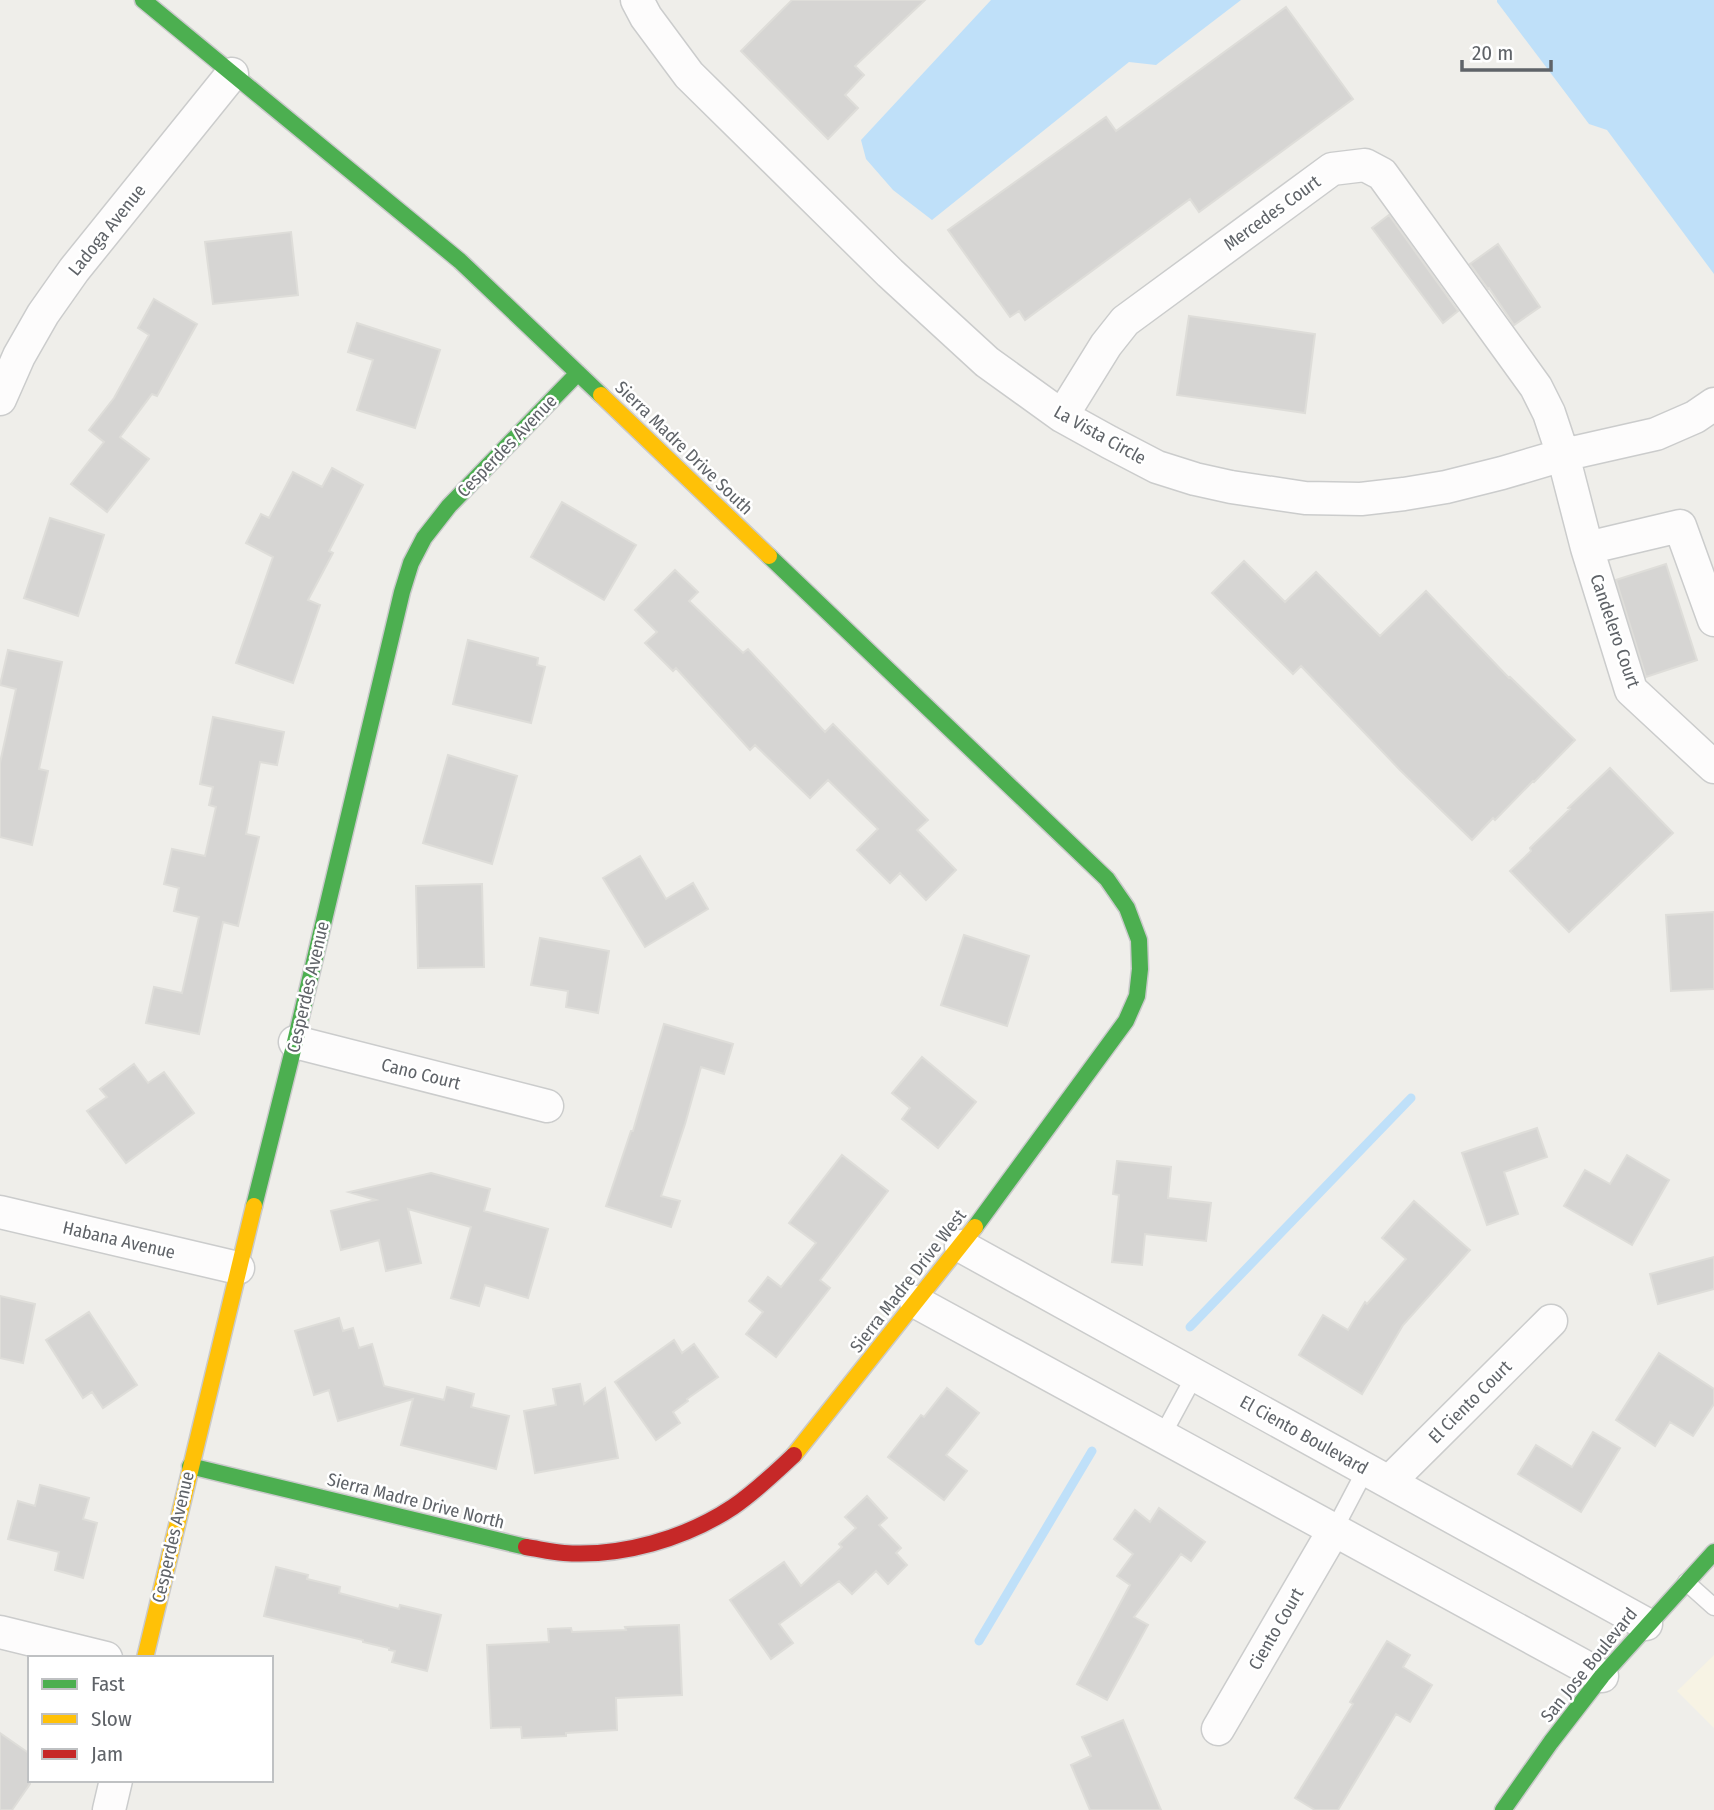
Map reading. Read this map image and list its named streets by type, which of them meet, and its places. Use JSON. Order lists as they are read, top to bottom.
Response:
{
  "streets": {
    "street": [
      "Mercedes Court",
      "Ladoga Avenue",
      "La Vista Circle",
      "Cesperdes Avenue",
      "Sierra Madre Drive South",
      "Candelero Court",
      "Cano Court",
      "Habana Avenue",
      "Sierra Madre Drive West",
      "El Ciento Court",
      "El Ciento Boulevard",
      "Sierra Madre Drive North",
      "Ciento Court",
      "San Jose Boulevard"
    ]
  },
  "crossings": [
    ["Mercedes Court", "La Vista Circle"],
    ["Mercedes Court", "Candelero Court"],
    ["Ladoga Avenue", "Sierra Madre Drive South"],
    ["La Vista Circle", "Candelero Court"],
    ["Cesperdes Avenue", "Sierra Madre Drive South"],
    ["Cesperdes Avenue", "Cano Court"],
    ["Cesperdes Avenue", "Habana Avenue"],
    ["Cesperdes Avenue", "Sierra Madre Drive North"],
    ["Sierra Madre Drive South", "Sierra Madre Drive West"],
    ["Sierra Madre Drive West", "El Ciento Boulevard"],
    ["Sierra Madre Drive West", "Sierra Madre Drive North"],
    ["El Ciento Court", "El Ciento Boulevard"],
    ["El Ciento Boulevard", "San Jose Boulevard"]
  ],
  "legend": ["Fast", "Slow", "Jam"],
  "scale_bar": "20 m"
}
